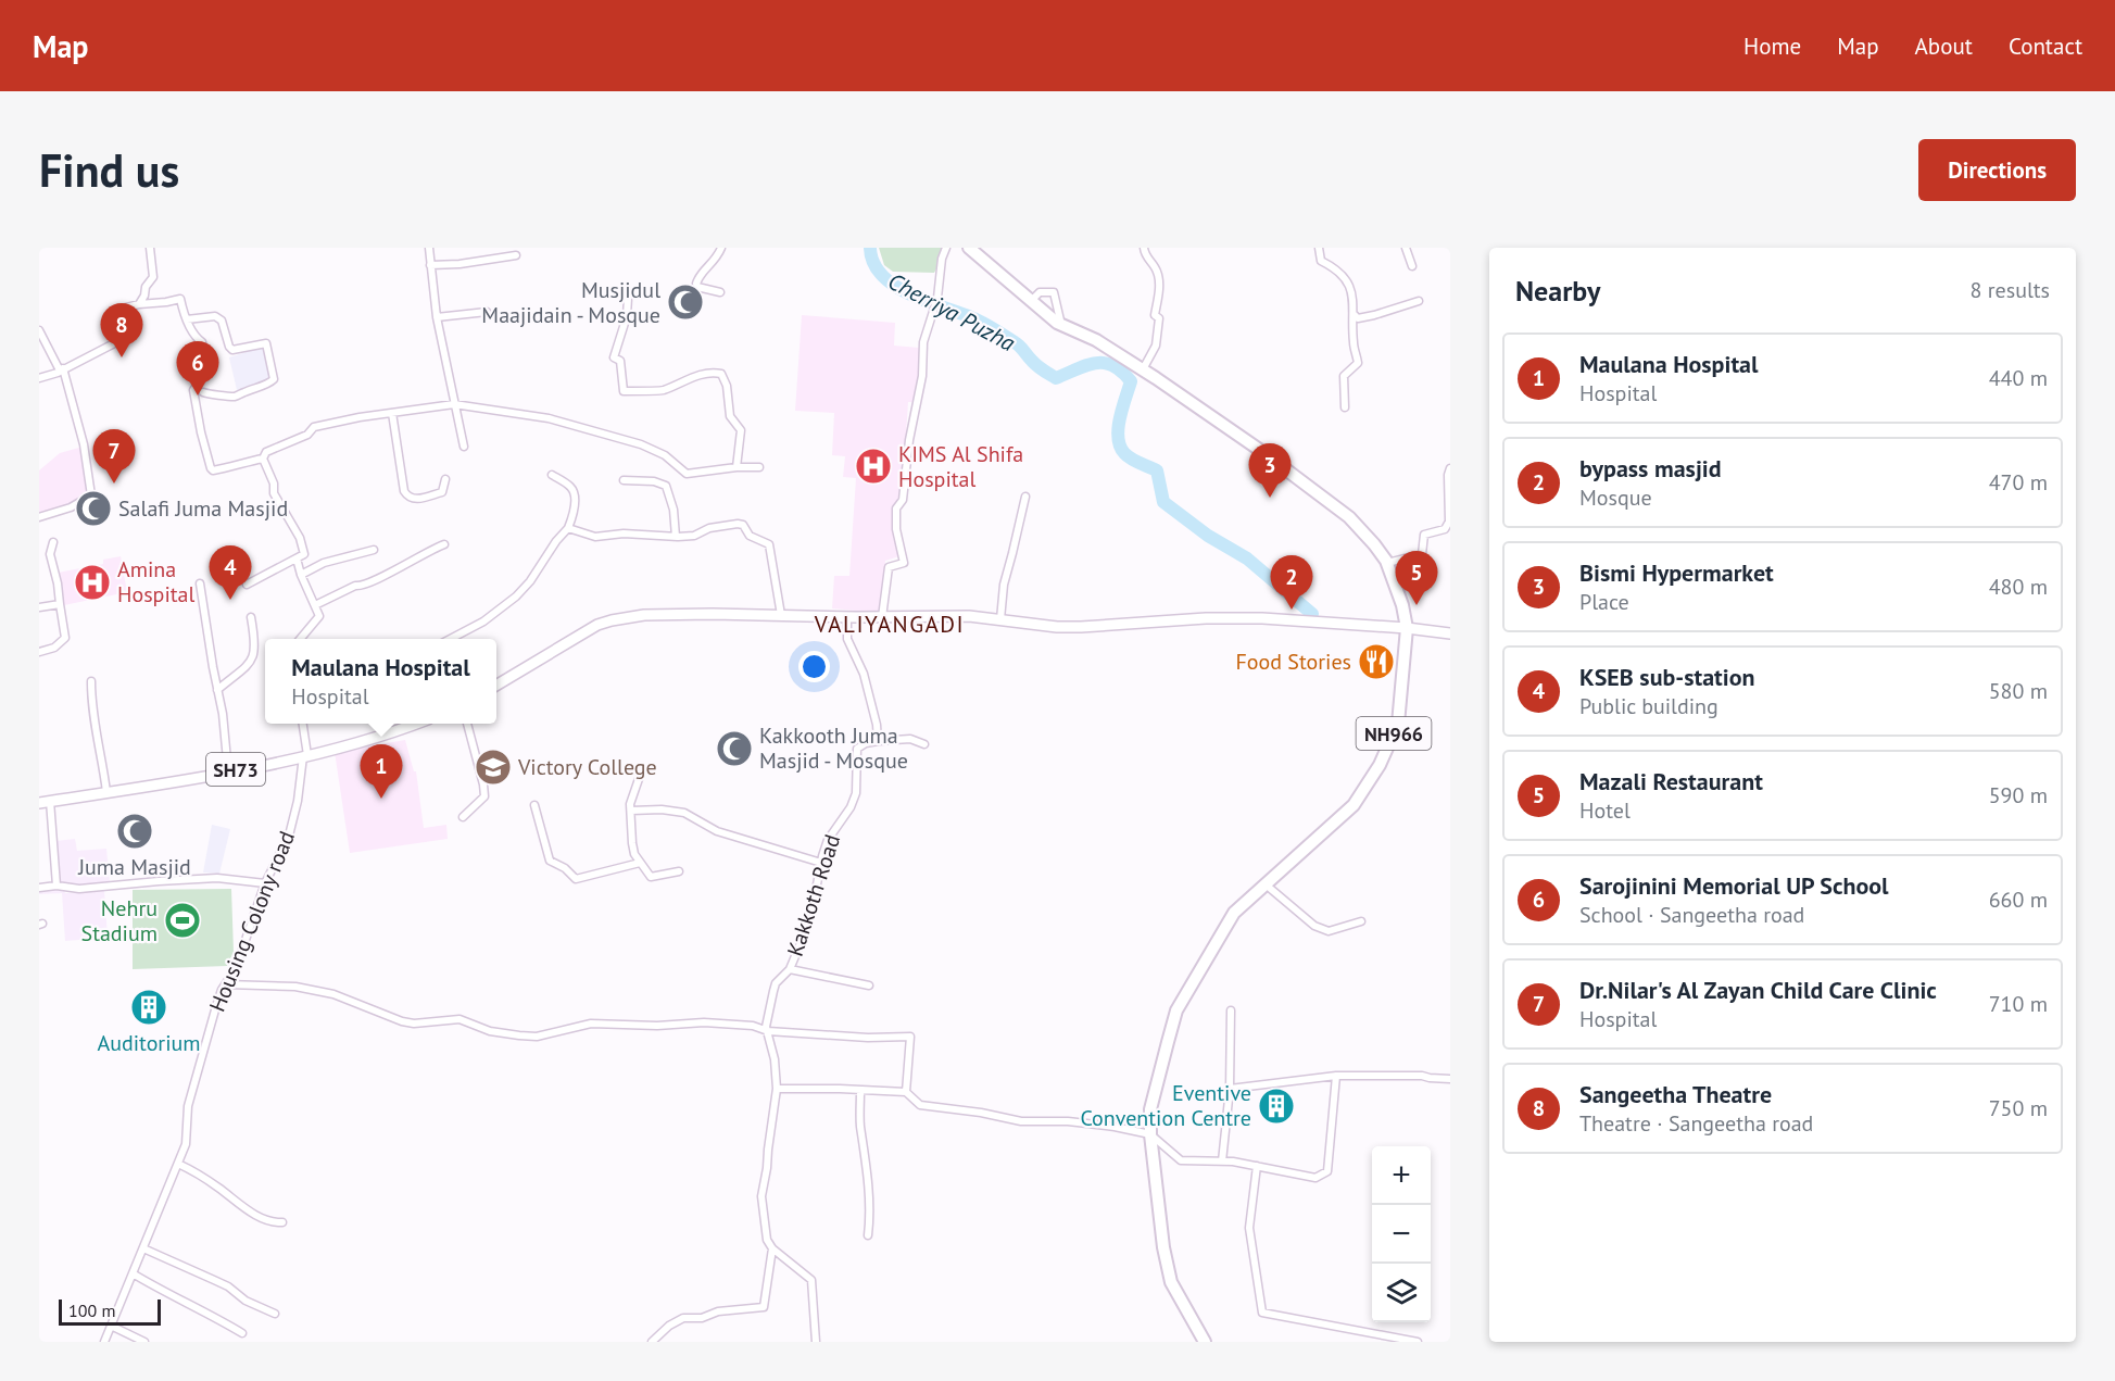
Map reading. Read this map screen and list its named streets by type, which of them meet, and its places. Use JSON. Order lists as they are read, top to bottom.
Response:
{
  "streets": {
    "highway": ["NH966"],
    "main road": ["SH73"],
    "street": ["Kakkoth Road", "Housing Colony road"]
  },
  "crossings": [
    ["SH73", "Housing Colony road"]
  ],
  "districts": ["VALIYANGADI"],
  "water": ["Cherriya Puzha"],
  "places": {
    "mosque": [
      "Musjidul Maajidain - Mosque",
      "Salafi Juma Masjid",
      "Kakkooth Juma Masjid - Mosque",
      "Juma Masjid"
    ],
    "hospital": ["KIMS Al Shifa Hospital", "Amina Hospital"],
    "restaurant": ["Food Stories"],
    "school or university": ["Victory College"],
    "sports": ["Nehru Stadium"],
    "building": ["Auditorium", "Eventive Convention Centre"]
  },
  "scale_bar": "100 m",
  "page": {
    "header": "Map",
    "nav": [
      "Home",
      "Map",
      "About",
      "Contact"
    ],
    "buttons": "Directions",
    "title": "Find us",
    "heading": ["Nearby", "8 results"],
    "pins": [
      "8",
      "6",
      "7",
      "3",
      "4",
      "5",
      "2",
      "1"
    ],
    "list": [
      {
        "mark": "1",
        "name": "Maulana Hospital",
        "note": "Hospital",
        "value": "440 m"
      },
      {
        "mark": "2",
        "name": "bypass masjid",
        "note": "Mosque",
        "value": "470 m"
      },
      {
        "mark": "3",
        "name": "Bismi Hypermarket",
        "note": "Place",
        "value": "480 m"
      },
      {
        "mark": "4",
        "name": "KSEB sub-station",
        "note": "Public building",
        "value": "580 m"
      },
      {
        "mark": "5",
        "name": "Mazali Restaurant",
        "note": "Hotel",
        "value": "590 m"
      },
      {
        "mark": "6",
        "name": "Sarojinini Memorial UP School",
        "note": "School · Sangeetha road",
        "value": "660 m"
      },
      {
        "mark": "7",
        "name": "Dr.Nilar's Al Zayan Child Care Clinic",
        "note": "Hospital",
        "value": "710 m"
      },
      {
        "mark": "8",
        "name": "Sangeetha Theatre",
        "note": "Theatre · Sangeetha road",
        "value": "750 m"
      }
    ],
    "popup": ["Maulana Hospital", "Hospital"],
    "map_buttons": ["+", "−"],
    "scale": "100 m"
  }
}
